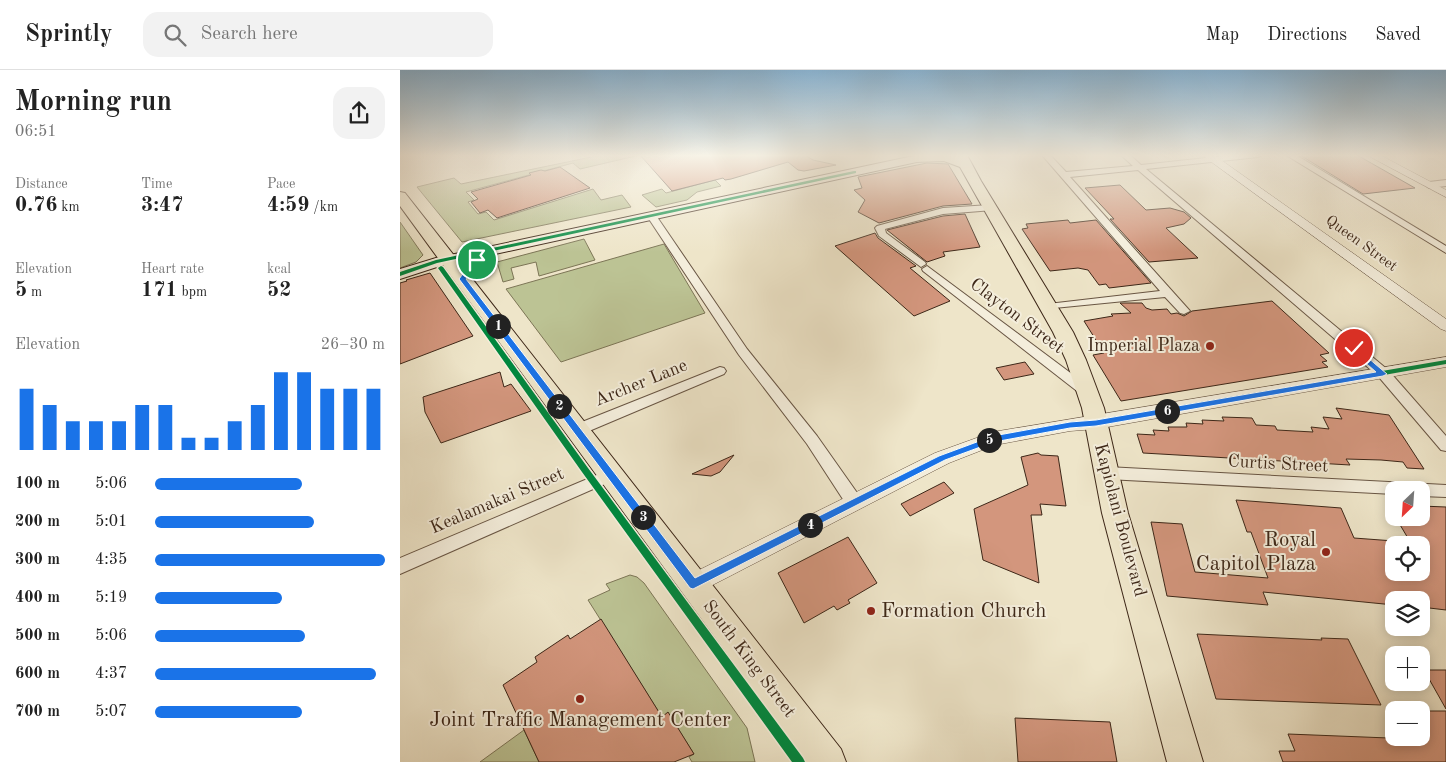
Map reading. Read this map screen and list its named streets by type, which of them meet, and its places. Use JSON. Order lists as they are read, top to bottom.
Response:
{
  "streets": {
    "main road": ["Kapiolani Boulevard", "South King Street"],
    "street": [
      "Queen Street",
      "Clayton Street",
      "Archer Lane",
      "Curtis Street",
      "Kealamakai Street"
    ]
  },
  "crossings": [
    ["Clayton Street", "Kapiolani Boulevard"],
    ["Archer Lane", "South King Street"],
    ["Curtis Street", "Kapiolani Boulevard"],
    ["Kealamakai Street", "South King Street"]
  ],
  "places": [
    "Imperial Plaza",
    "Royal Capitol Plaza",
    "Formation Church",
    "Joint Traffic Management Center"
  ],
  "north": "bottom left",
  "page": {
    "header": "Sprintly",
    "search": "Search here",
    "nav": ["Map", "Directions", "Saved"],
    "heading": ["Morning run", "06:51"],
    "stats": [
      ["Distance", "0.76 km"],
      ["Time", "3:47"],
      ["Pace", "4:59 /km"],
      ["Elevation", "5 m"],
      ["Heart rate", "171 bpm"],
      ["kcal", "52"]
    ],
    "pins": [
      "1",
      "2",
      "6",
      "5",
      "3",
      "4"
    ],
    "chart": ["Elevation", "26–30 m"],
    "list": [
      {
        "name": "100 m",
        "note": "5:06"
      },
      {
        "name": "200 m",
        "note": "5:01"
      },
      {
        "name": "300 m",
        "note": "4:35"
      },
      {
        "name": "400 m",
        "note": "5:19"
      },
      {
        "name": "500 m",
        "note": "5:06"
      },
      {
        "name": "600 m",
        "note": "4:37"
      },
      {
        "name": "700 m",
        "note": "5:07"
      }
    ],
    "map_buttons": ["+", "−"]
  }
}
